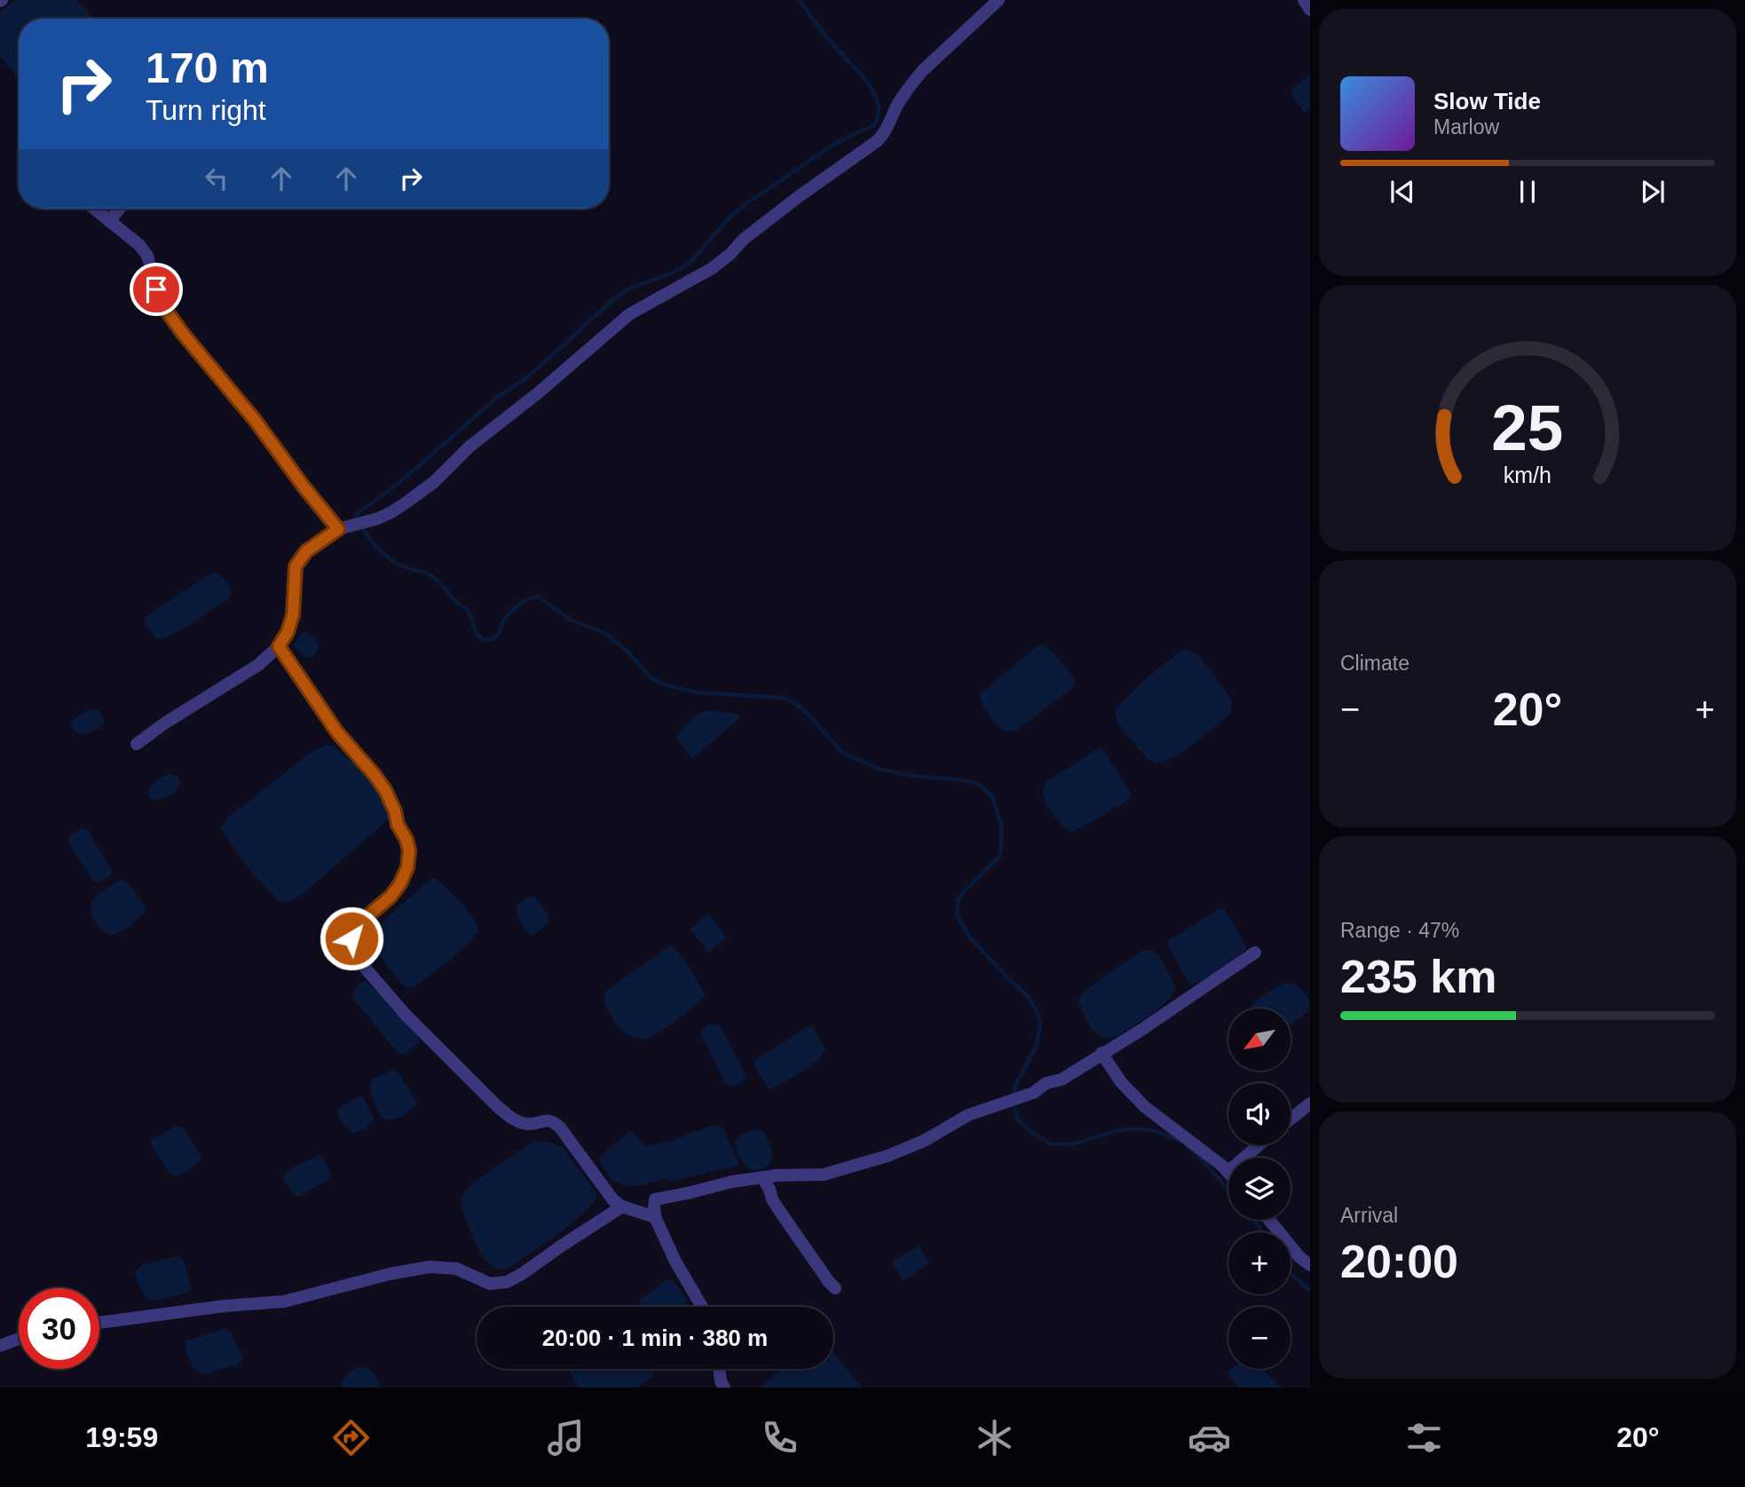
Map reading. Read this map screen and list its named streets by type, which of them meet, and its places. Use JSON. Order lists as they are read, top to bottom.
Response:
{
  "north": "bottom left",
  "page": {
    "turn": ["170 m", "Turn right"],
    "song": ["Slow Tide", "Marlow"],
    "tile": [
      "Climate",
      ["Range · 47%", "235 km"],
      ["Arrival", "20:00"]
    ],
    "heat": ["−", "20°", "+"],
    "map_buttons": ["+", "−"],
    "limit": "30",
    "trip": "20:00 · 1 min · 380 m",
    "tabs": ["19:59", "20°"],
    "gauge": ["25", "km/h"]
  }
}
